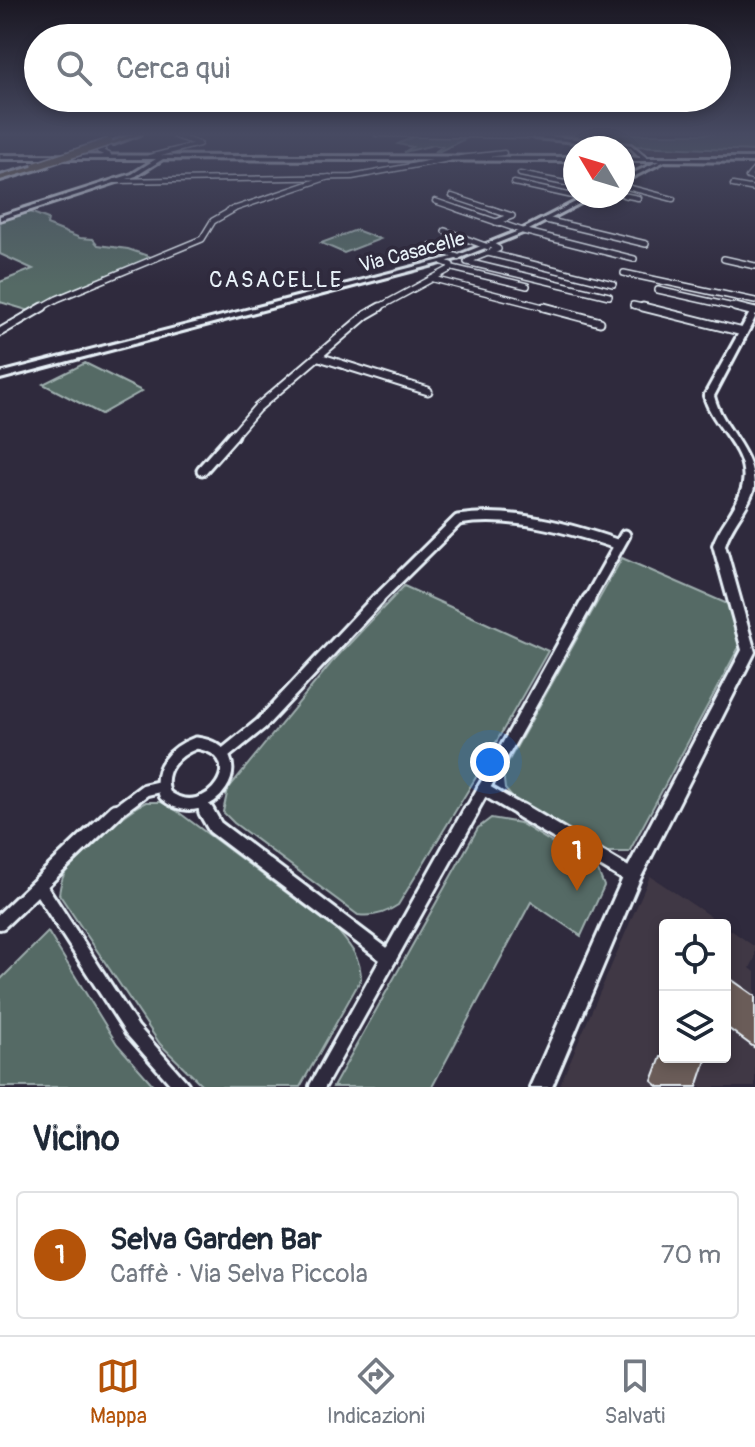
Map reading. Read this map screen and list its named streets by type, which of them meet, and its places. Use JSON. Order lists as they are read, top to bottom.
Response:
{
  "streets": {
    "street": ["Via Casacelle"]
  },
  "districts": ["CASACELLE"],
  "north": "top left",
  "page": {
    "search": "Cerca qui",
    "pins": "1",
    "heading": "Vicino",
    "list": [
      {
        "mark": "1",
        "name": "Selva Garden Bar",
        "note": "Caffè · Via Selva Piccola",
        "value": "70 m"
      }
    ],
    "nav": ["Mappa", "Indicazioni", "Salvati"]
  }
}
